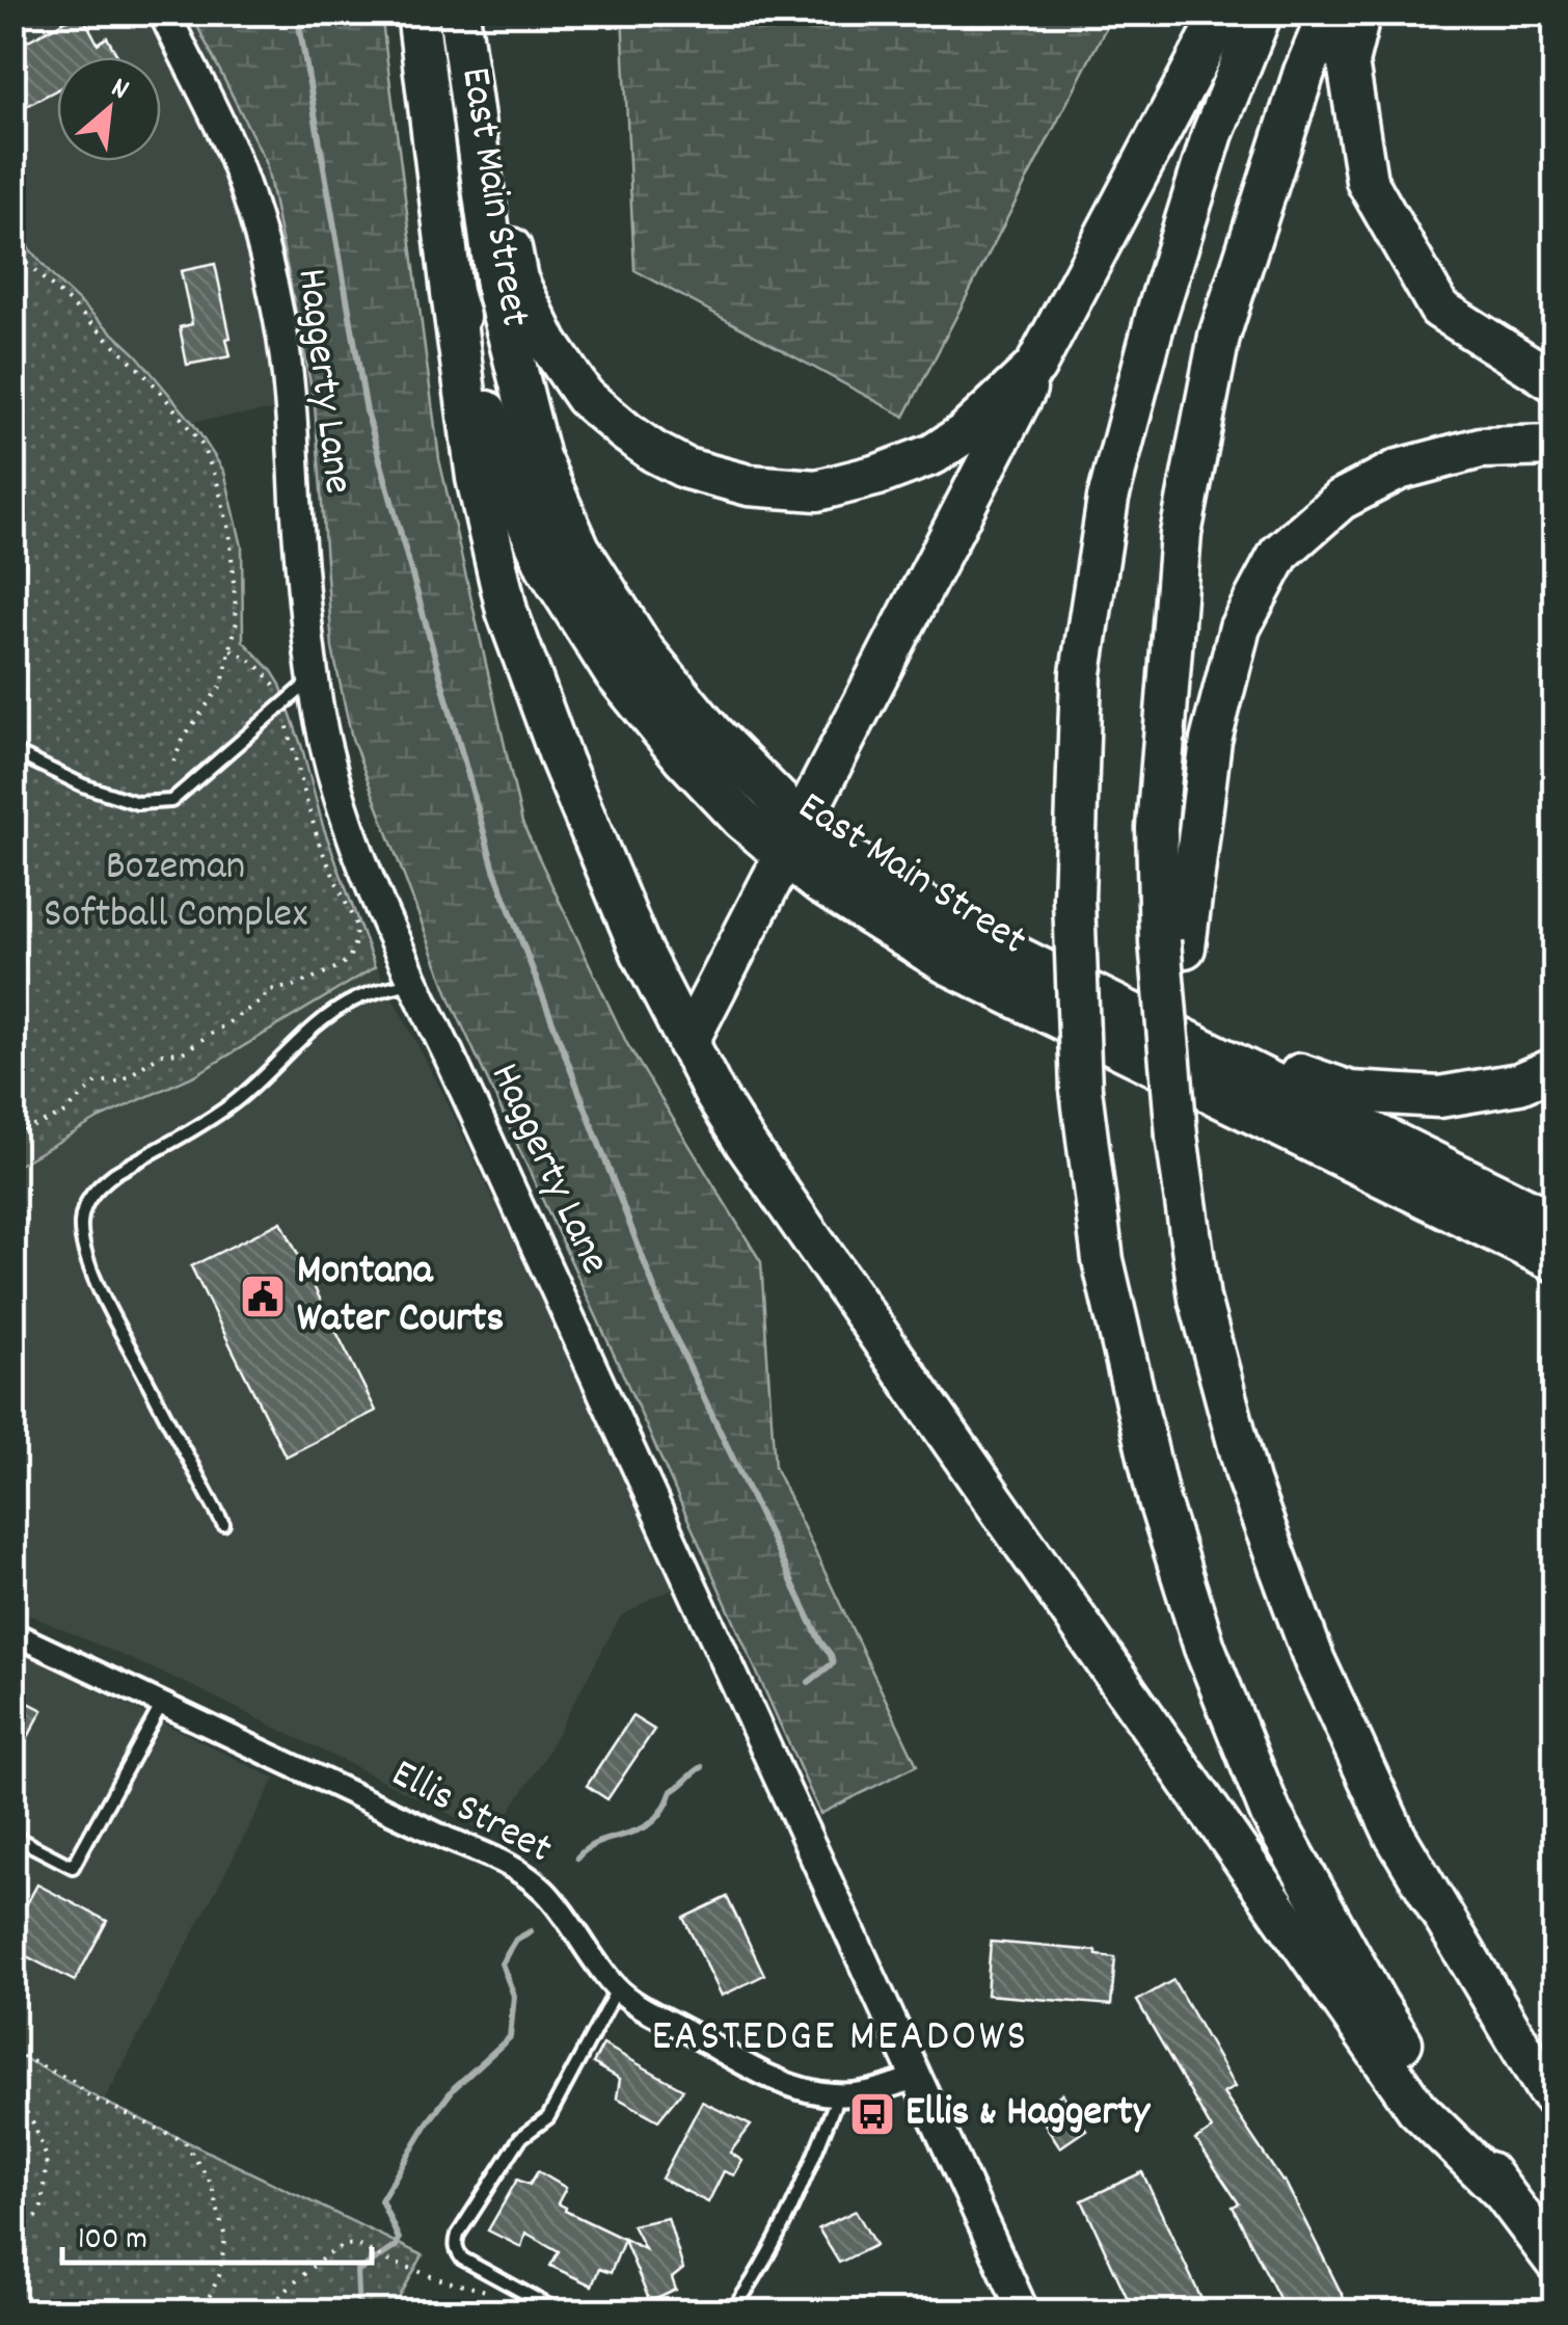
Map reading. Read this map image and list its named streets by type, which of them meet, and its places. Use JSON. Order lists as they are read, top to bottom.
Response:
{
  "streets": {
    "highway": ["East Main Street"],
    "street": ["Haggerty Lane", "Ellis Street"]
  },
  "crossings": [
    ["Haggerty Lane", "Ellis Street"]
  ],
  "districts": ["EASTEDGE MEADOWS"],
  "parks": ["Bozeman Softball Complex"],
  "places": {
    "public building": ["Montana Water Courts"],
    "bus stop": ["Ellis & Haggerty"]
  },
  "scale_bar": "100 m",
  "north": "top right"
}
